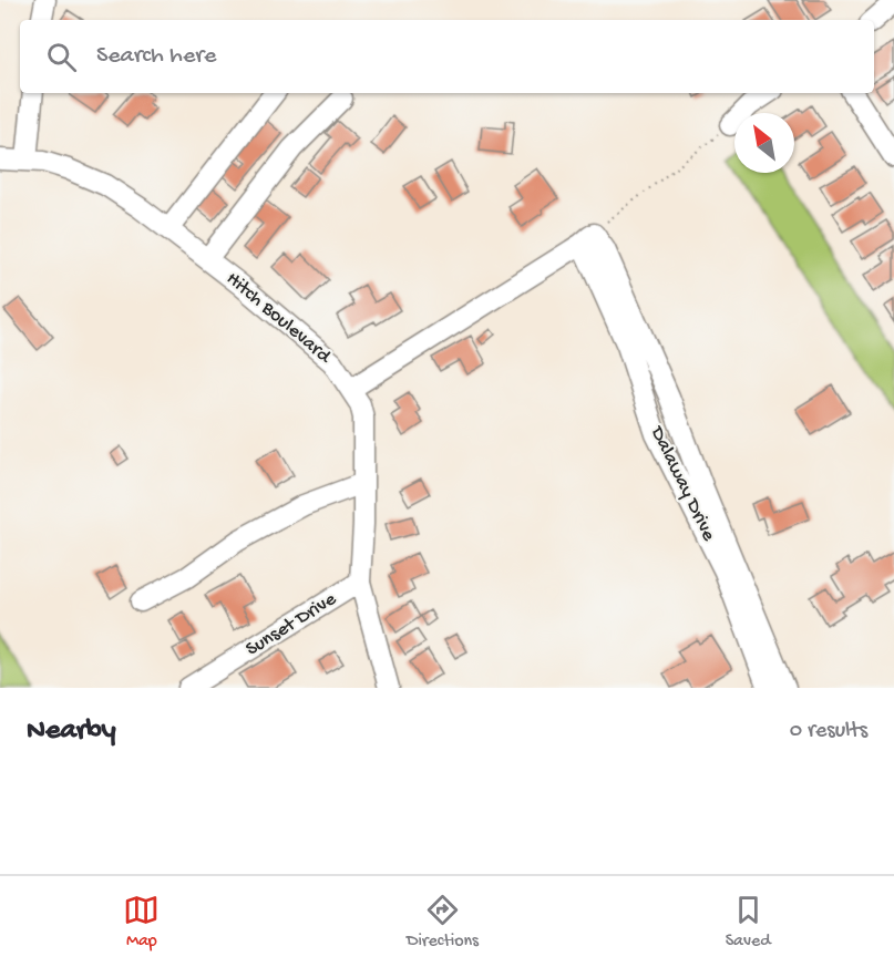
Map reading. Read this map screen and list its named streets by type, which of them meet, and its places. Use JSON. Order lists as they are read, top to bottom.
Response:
{
  "streets": {
    "street": ["Hitch Boulevard", "Dalaway Drive", "Sunset Drive"]
  },
  "crossings": [
    ["Hitch Boulevard", "Sunset Drive"]
  ],
  "north": "top left",
  "page": {
    "search": "Search here",
    "heading": ["Nearby", "0 results"],
    "nav": ["Map", "Directions", "Saved"]
  }
}
